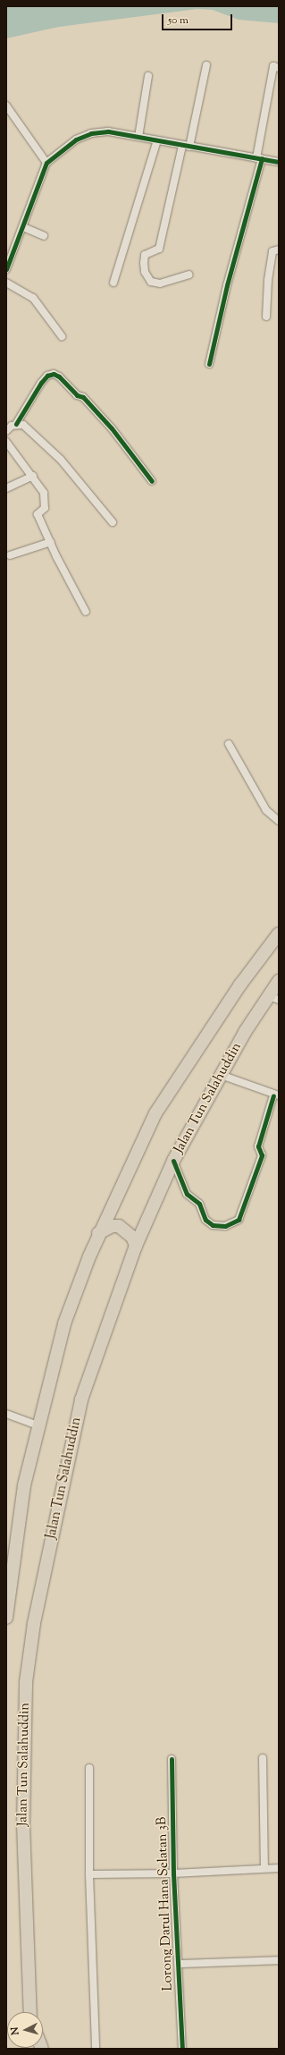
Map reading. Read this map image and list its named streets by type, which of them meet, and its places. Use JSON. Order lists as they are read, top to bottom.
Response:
{
  "streets": {
    "highway": ["Jalan Tun Salahuddin"],
    "street": ["Lorong Darul Hana Selatan 3B"]
  },
  "scale_bar": "50 m",
  "north": "left"
}
